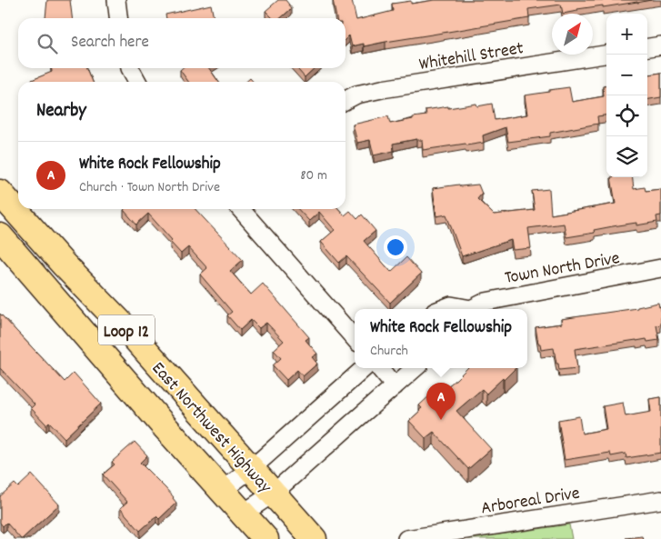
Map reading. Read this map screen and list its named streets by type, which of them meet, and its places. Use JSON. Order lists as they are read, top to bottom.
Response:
{
  "streets": {
    "main road": ["Loop 12", "East Northwest Highway"],
    "street": ["Whitehill Street", "Town North Drive", "Arboreal Drive"]
  },
  "north": "top right",
  "page": {
    "map_buttons": ["+", "−"],
    "search": "Search here",
    "heading": "Nearby",
    "list": [
      {
        "mark": "A",
        "name": "White Rock Fellowship",
        "note": "Church · Town North Drive",
        "value": "80 m"
      }
    ],
    "popup": ["White Rock Fellowship", "Church"],
    "pins": "A"
  }
}
